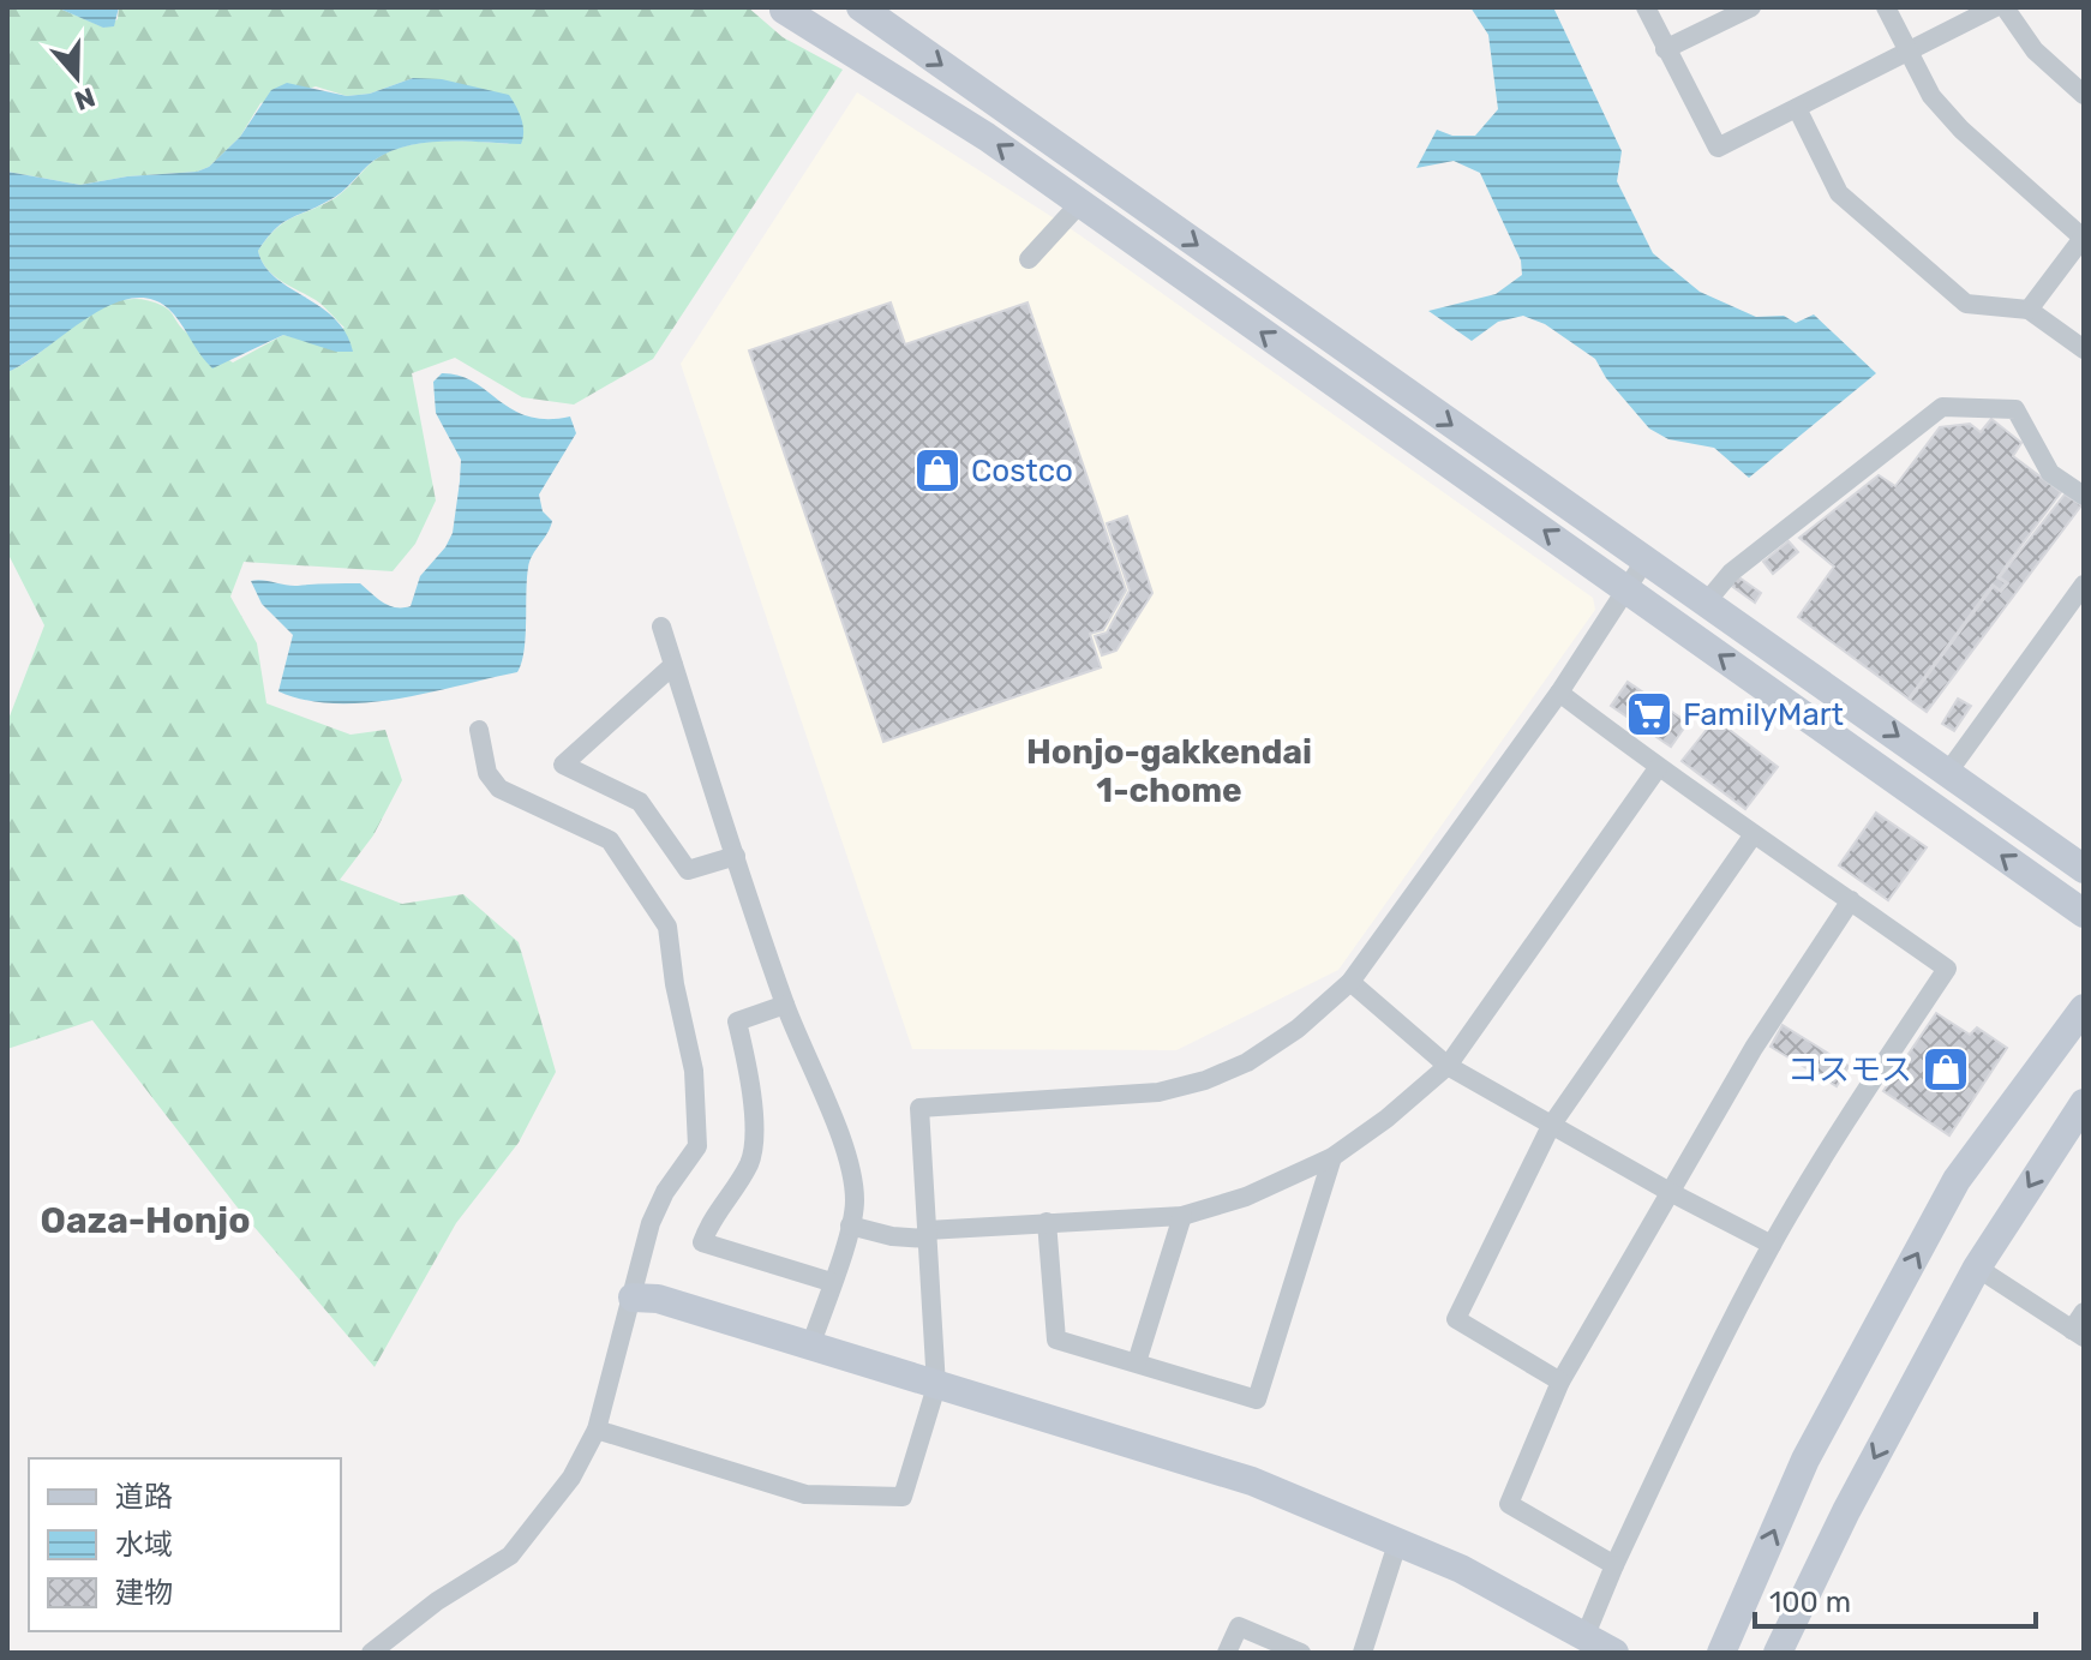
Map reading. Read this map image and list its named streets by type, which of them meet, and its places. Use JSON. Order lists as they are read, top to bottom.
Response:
{
  "districts": ["Honjo-gakkendai 1-chome", "Oaza-Honjo"],
  "places": {
    "shop": ["Costco", "コスモス"],
    "supermarket": ["FamilyMart"]
  },
  "legend": ["道路", "水域", "建物"],
  "scale_bar": "100 m",
  "north": "bottom"
}
